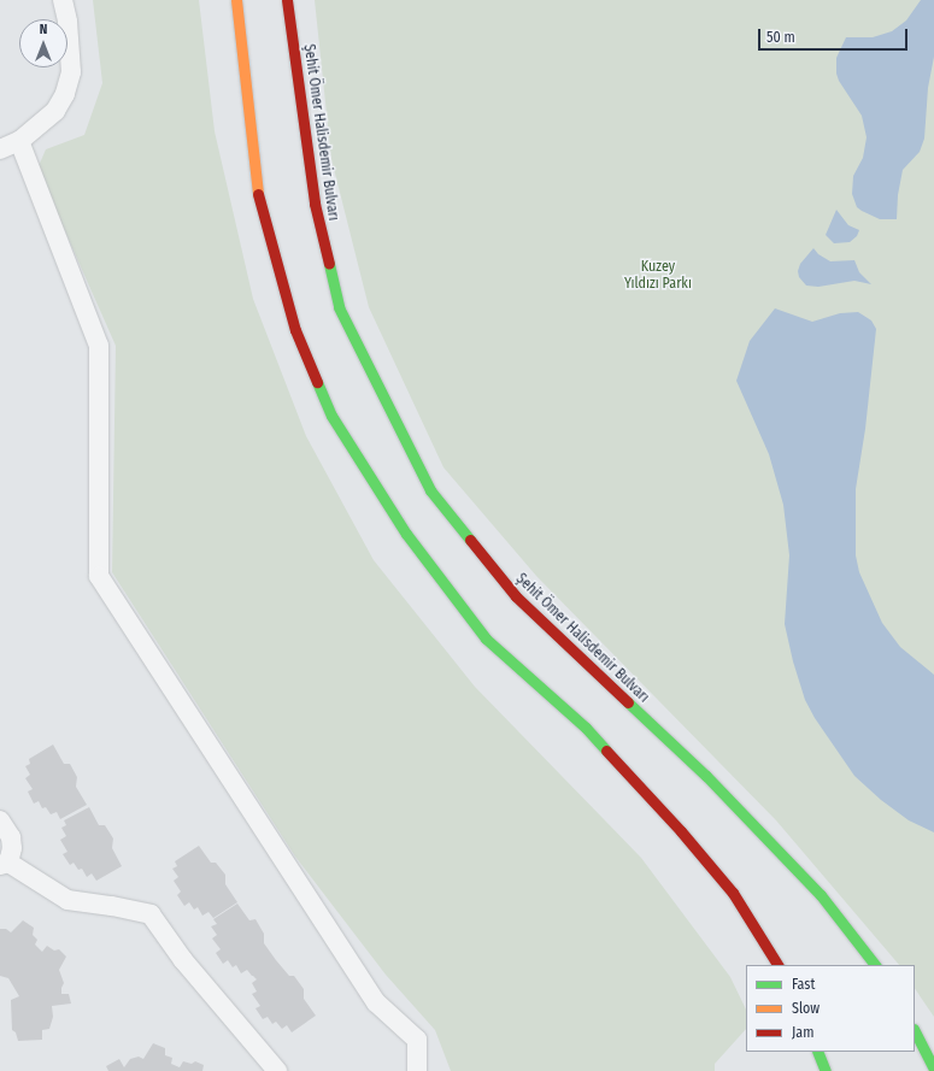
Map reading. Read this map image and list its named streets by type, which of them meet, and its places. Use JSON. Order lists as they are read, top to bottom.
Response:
{
  "streets": {
    "highway": ["Şehit Ömer Halisdemir Bulvarı"]
  },
  "parks": ["Kuzey Yıldızı Parkı"],
  "legend": ["Fast", "Slow", "Jam"],
  "scale_bar": "50 m",
  "north": "top"
}
